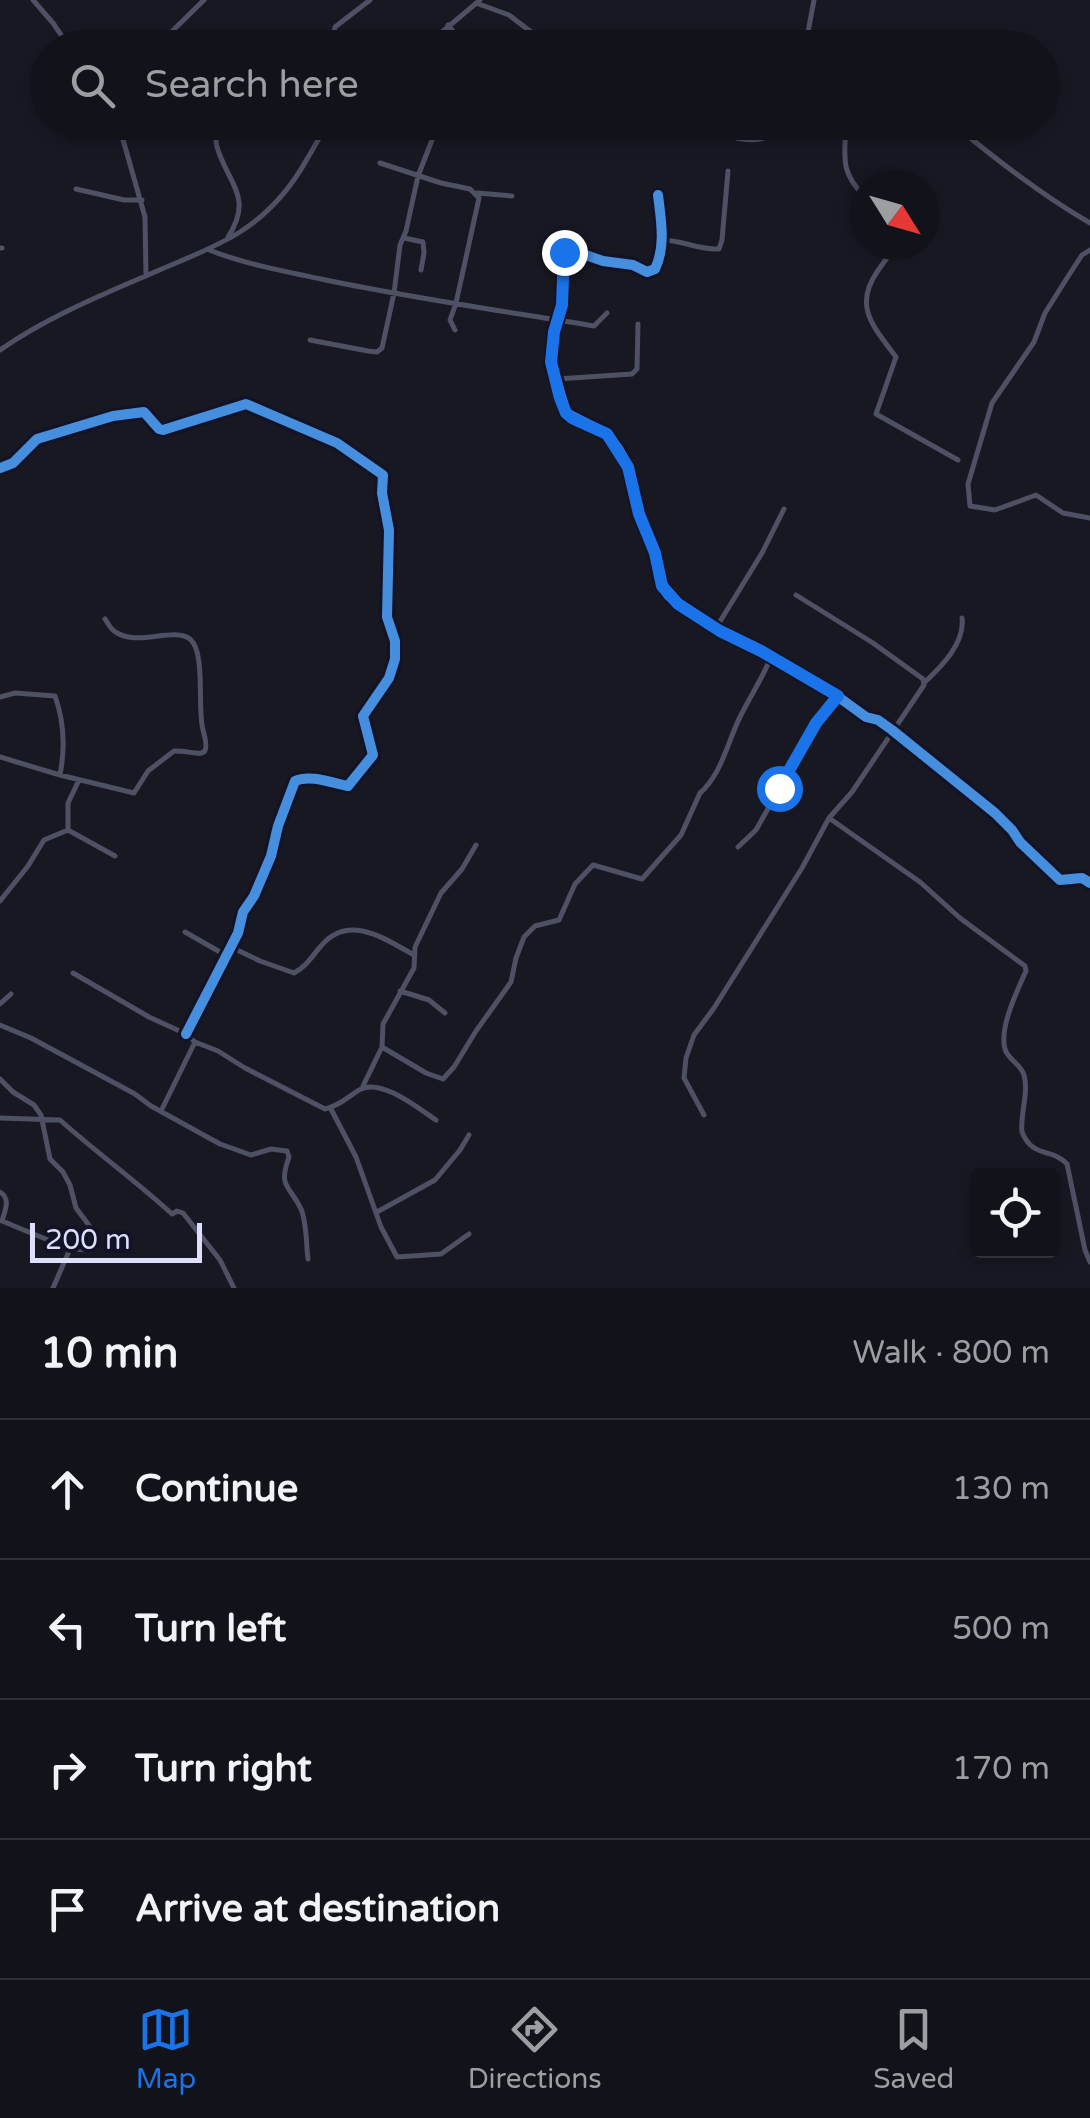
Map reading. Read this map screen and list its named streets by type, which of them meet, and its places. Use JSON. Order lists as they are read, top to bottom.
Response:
{
  "scale_bar": "200 m",
  "north": "bottom right",
  "page": {
    "search": "Search here",
    "scale": "200 m",
    "heading": ["10 min", "Walk · 800 m"],
    "list": [
      ["Continue", "130 m"],
      ["Turn left", "500 m"],
      ["Turn right", "170 m"],
      "Arrive at destination"
    ],
    "nav": ["Map", "Directions", "Saved"]
  }
}
